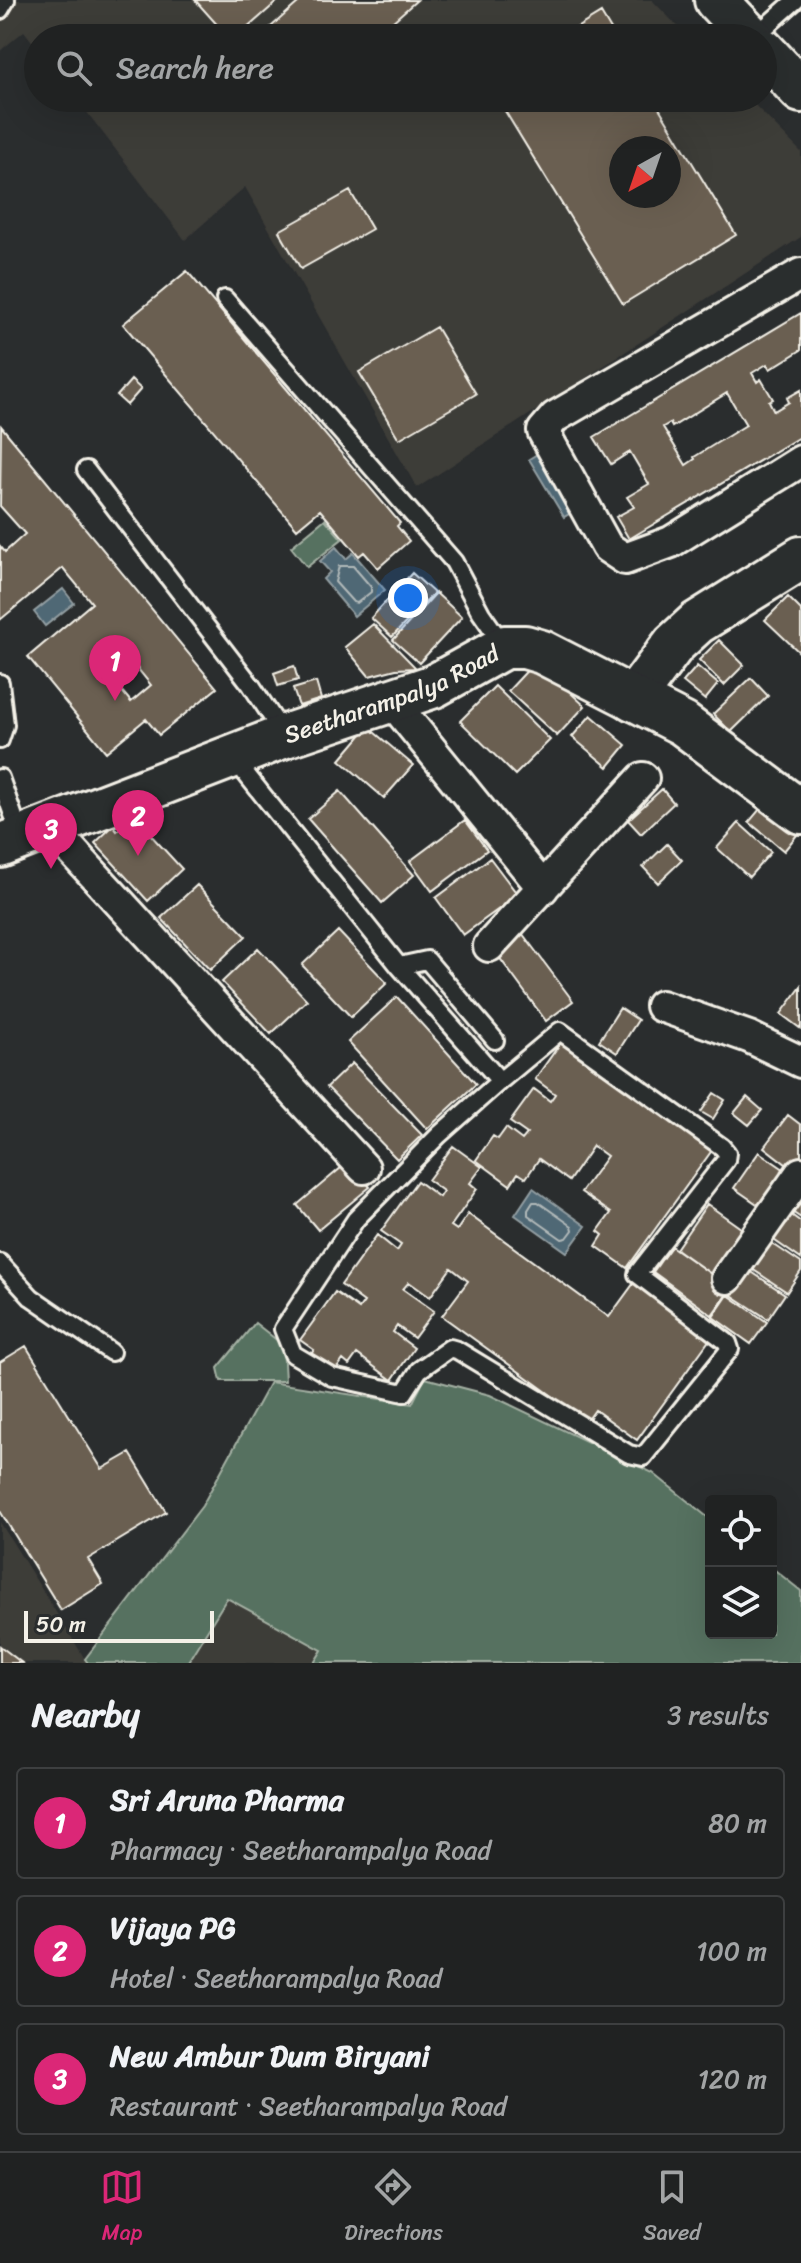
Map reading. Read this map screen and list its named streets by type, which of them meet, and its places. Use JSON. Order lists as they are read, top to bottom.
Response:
{
  "streets": {
    "street": ["Seetharampalya Road"]
  },
  "scale_bar": "50 m",
  "north": "bottom left",
  "page": {
    "search": "Search here",
    "pins": ["1", "2", "3"],
    "scale": "50 m",
    "heading": ["Nearby", "3 results"],
    "list": [
      {
        "mark": "1",
        "name": "Sri Aruna Pharma",
        "note": "Pharmacy · Seetharampalya Road",
        "value": "80 m"
      },
      {
        "mark": "2",
        "name": "Vijaya PG",
        "note": "Hotel · Seetharampalya Road",
        "value": "100 m"
      },
      {
        "mark": "3",
        "name": "New Ambur Dum Biryani",
        "note": "Restaurant · Seetharampalya Road",
        "value": "120 m"
      }
    ],
    "nav": ["Map", "Directions", "Saved"]
  }
}
